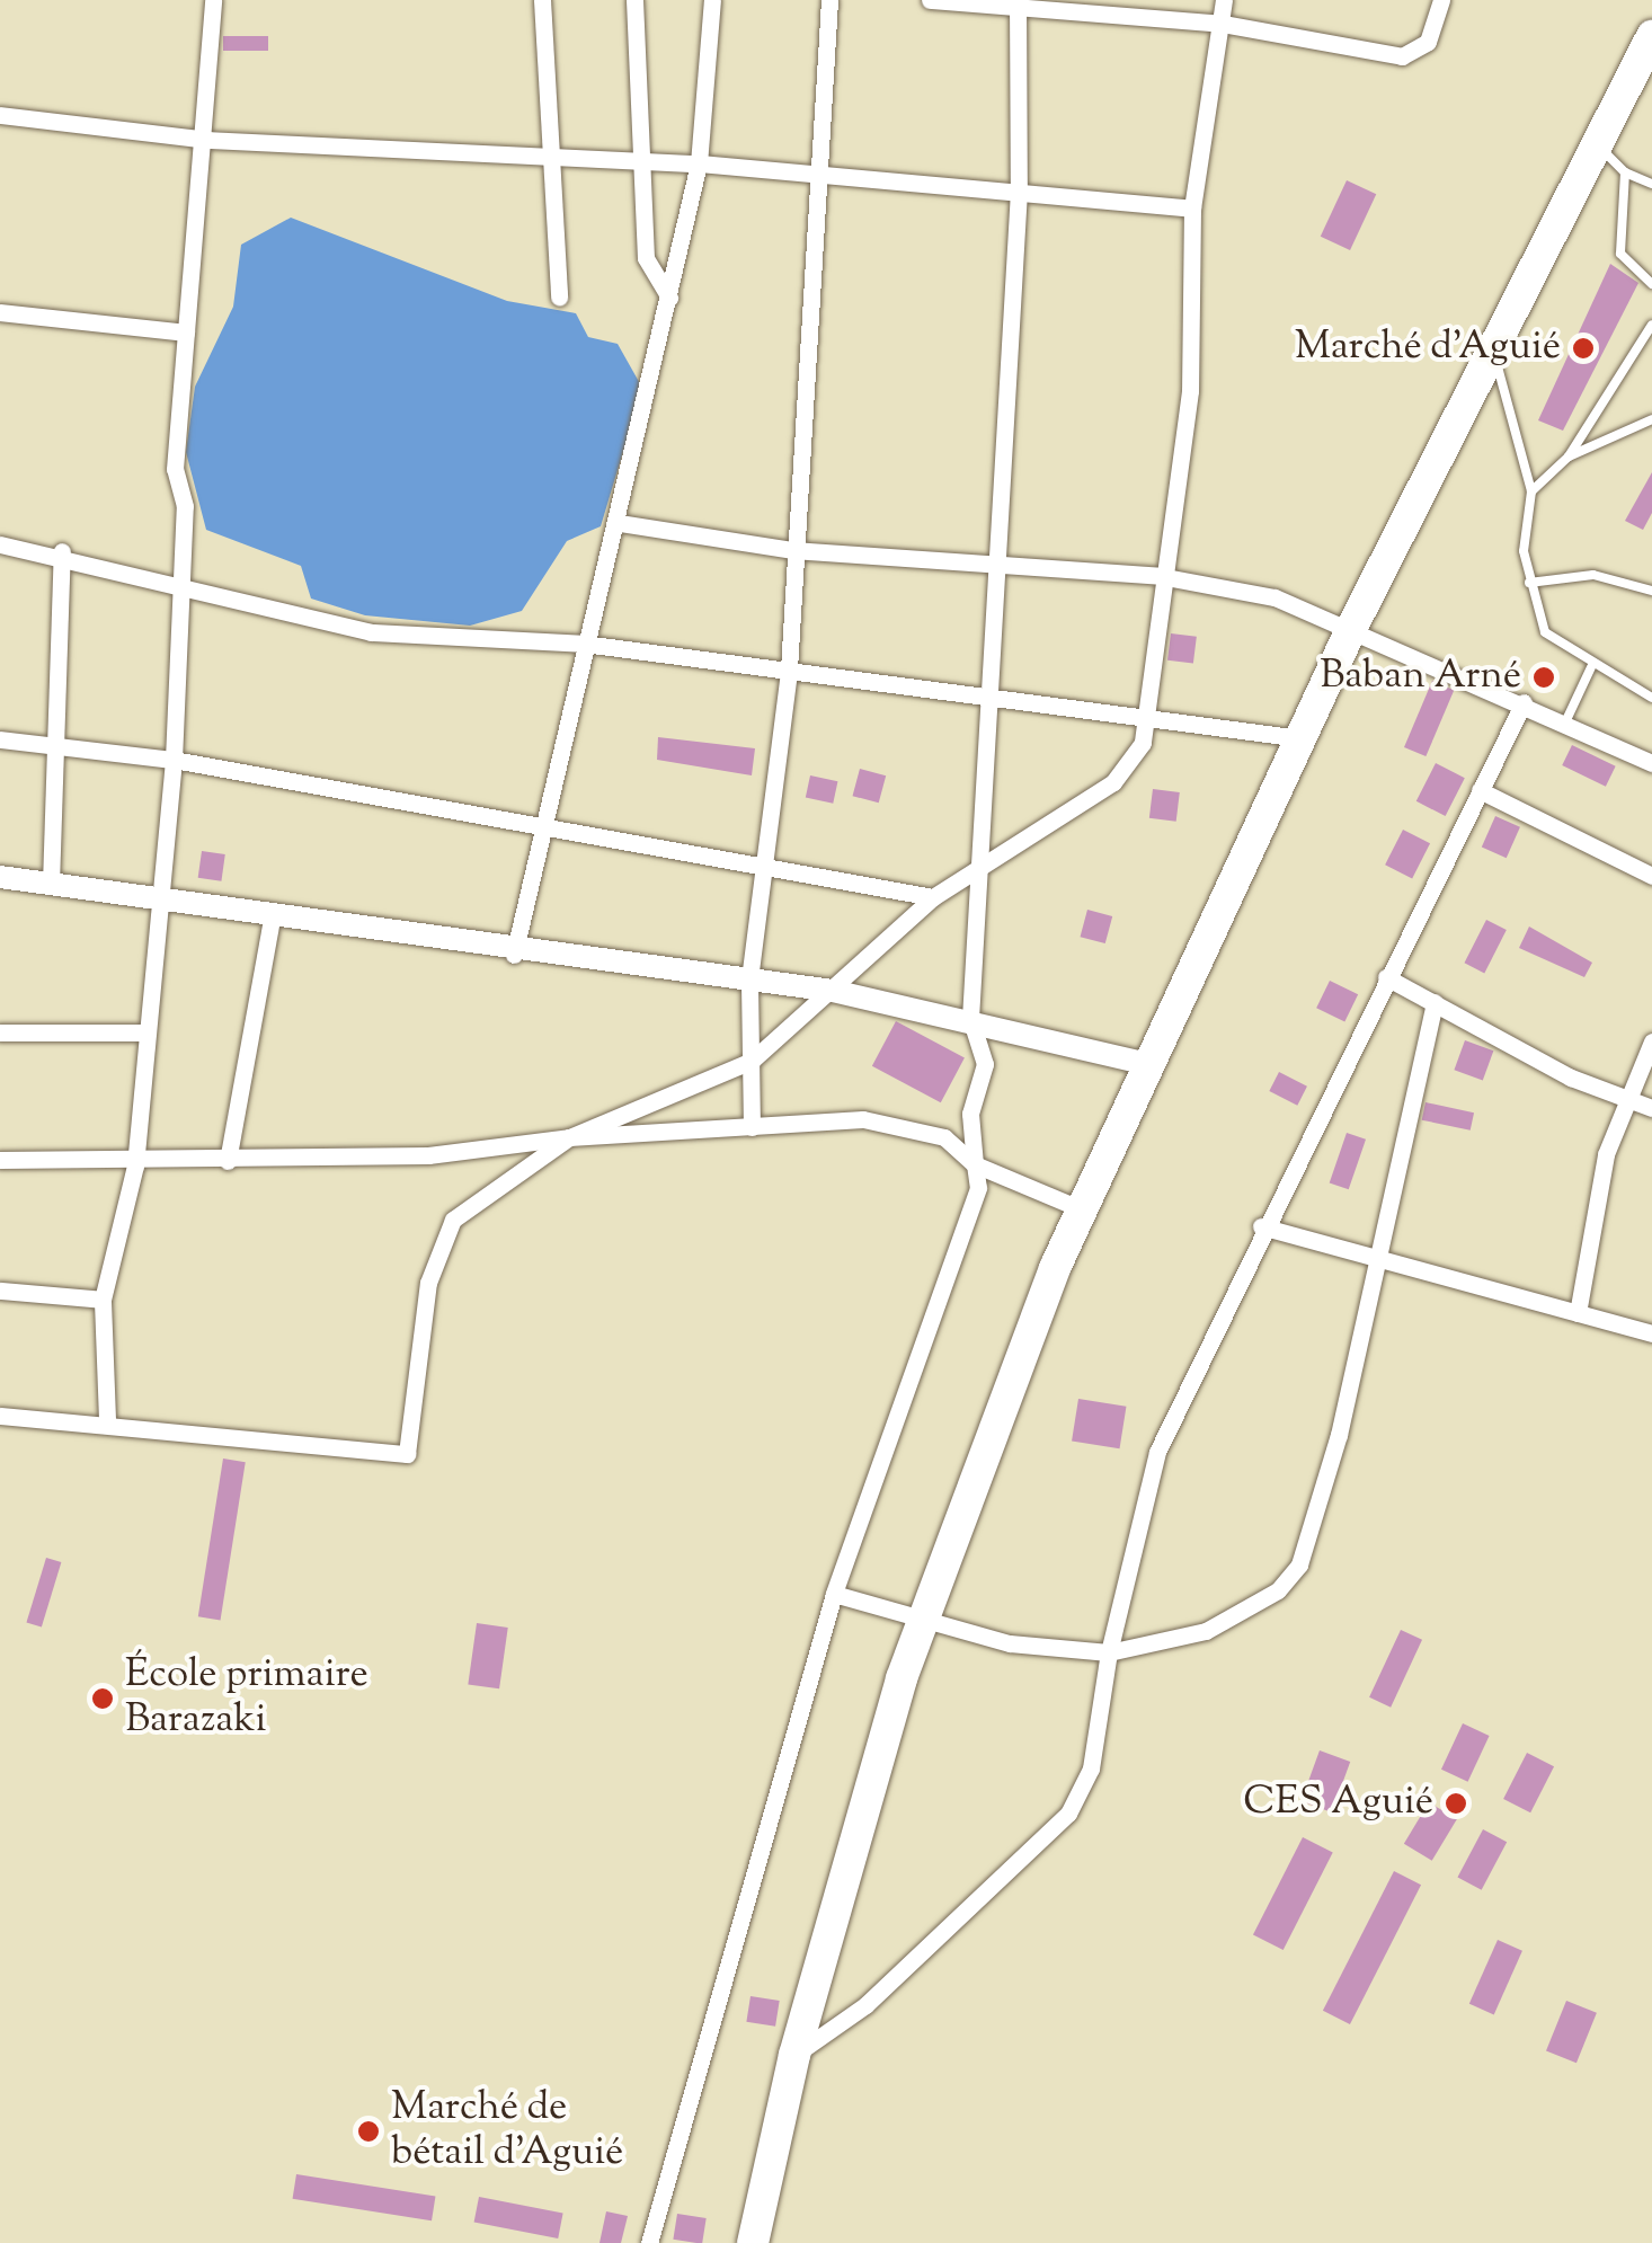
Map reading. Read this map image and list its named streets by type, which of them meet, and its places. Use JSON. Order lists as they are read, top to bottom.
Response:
{
  "places": [
    "Marché d'Aguié",
    "Baban Arné",
    "École primaire Barazaki",
    "CES Aguié",
    "Marché de bétail d'Aguié"
  ]
}
